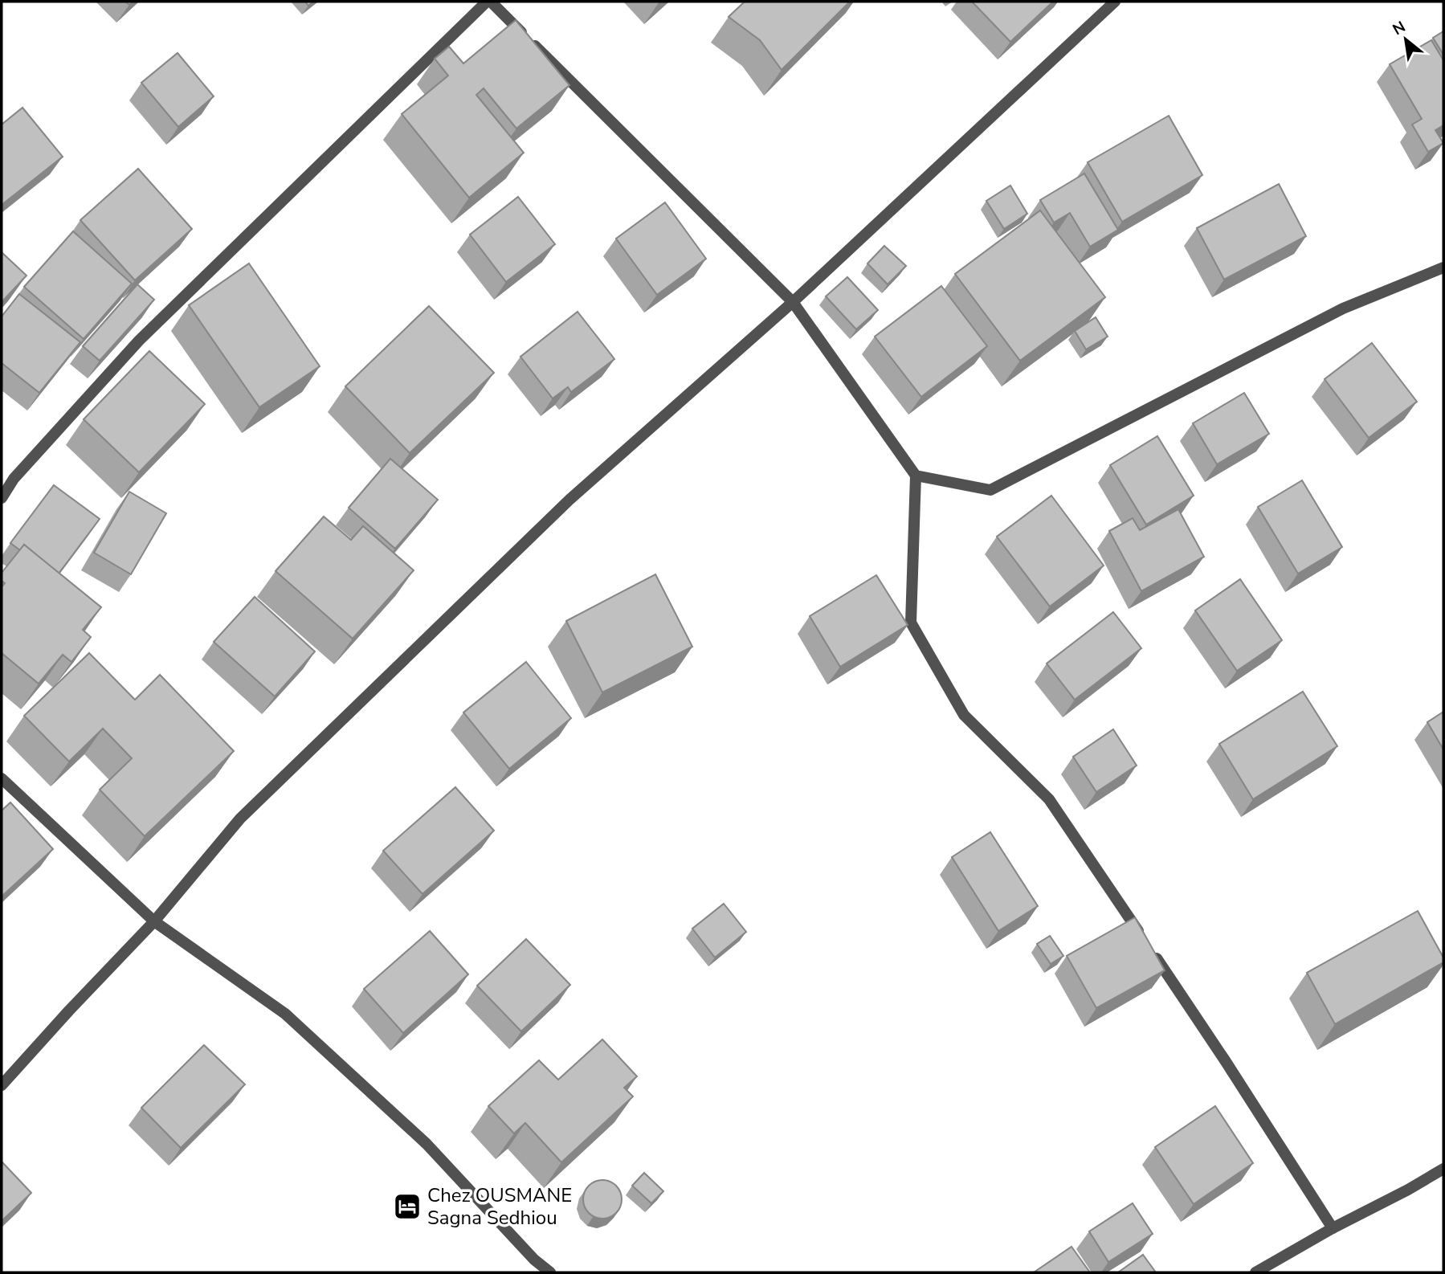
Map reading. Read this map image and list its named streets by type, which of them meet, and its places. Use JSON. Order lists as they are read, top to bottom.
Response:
{
  "places": {
    "hotel": ["Chez OUSMANE Sagna Sedhiou"]
  },
  "north": "top left"
}
